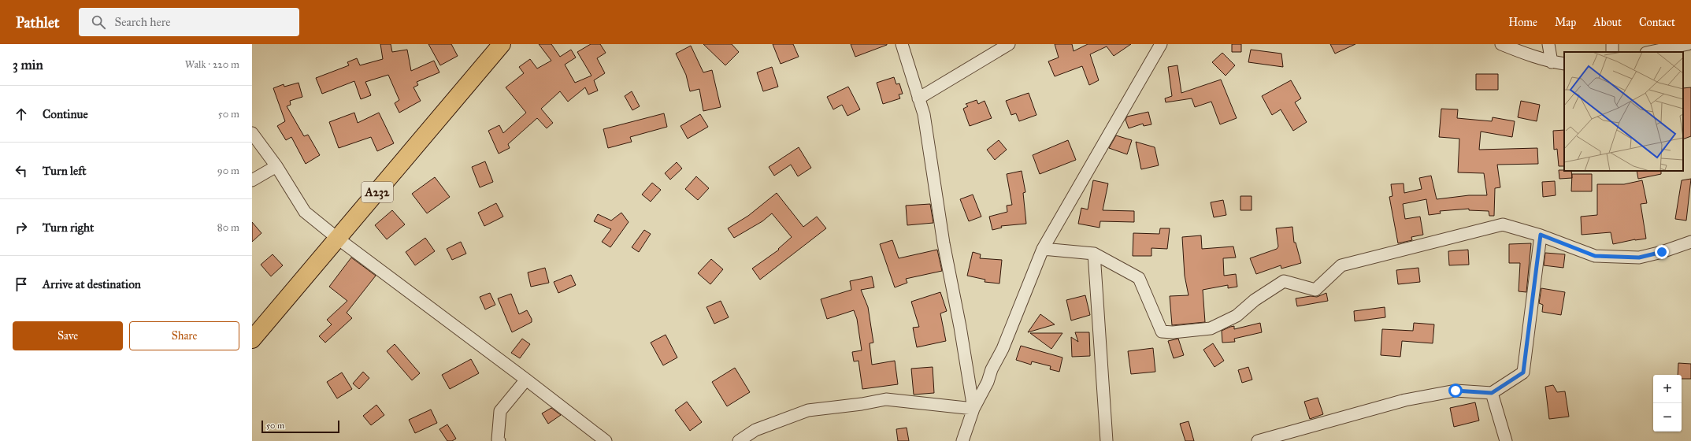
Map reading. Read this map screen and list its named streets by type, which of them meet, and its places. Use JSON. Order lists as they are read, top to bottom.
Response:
{
  "streets": {
    "main road": ["A232"]
  },
  "scale_bar": "50 m",
  "page": {
    "header": "Pathlet",
    "search": "Search here",
    "nav": [
      "Home",
      "Map",
      "About",
      "Contact"
    ],
    "heading": ["3 min", "Walk · 220 m"],
    "list": [
      ["Continue", "50 m"],
      ["Turn left", "90 m"],
      ["Turn right", "80 m"],
      "Arrive at destination"
    ],
    "buttons": ["Save", "Share"],
    "map_buttons": ["+", "−"],
    "scale": "50 m"
  }
}
